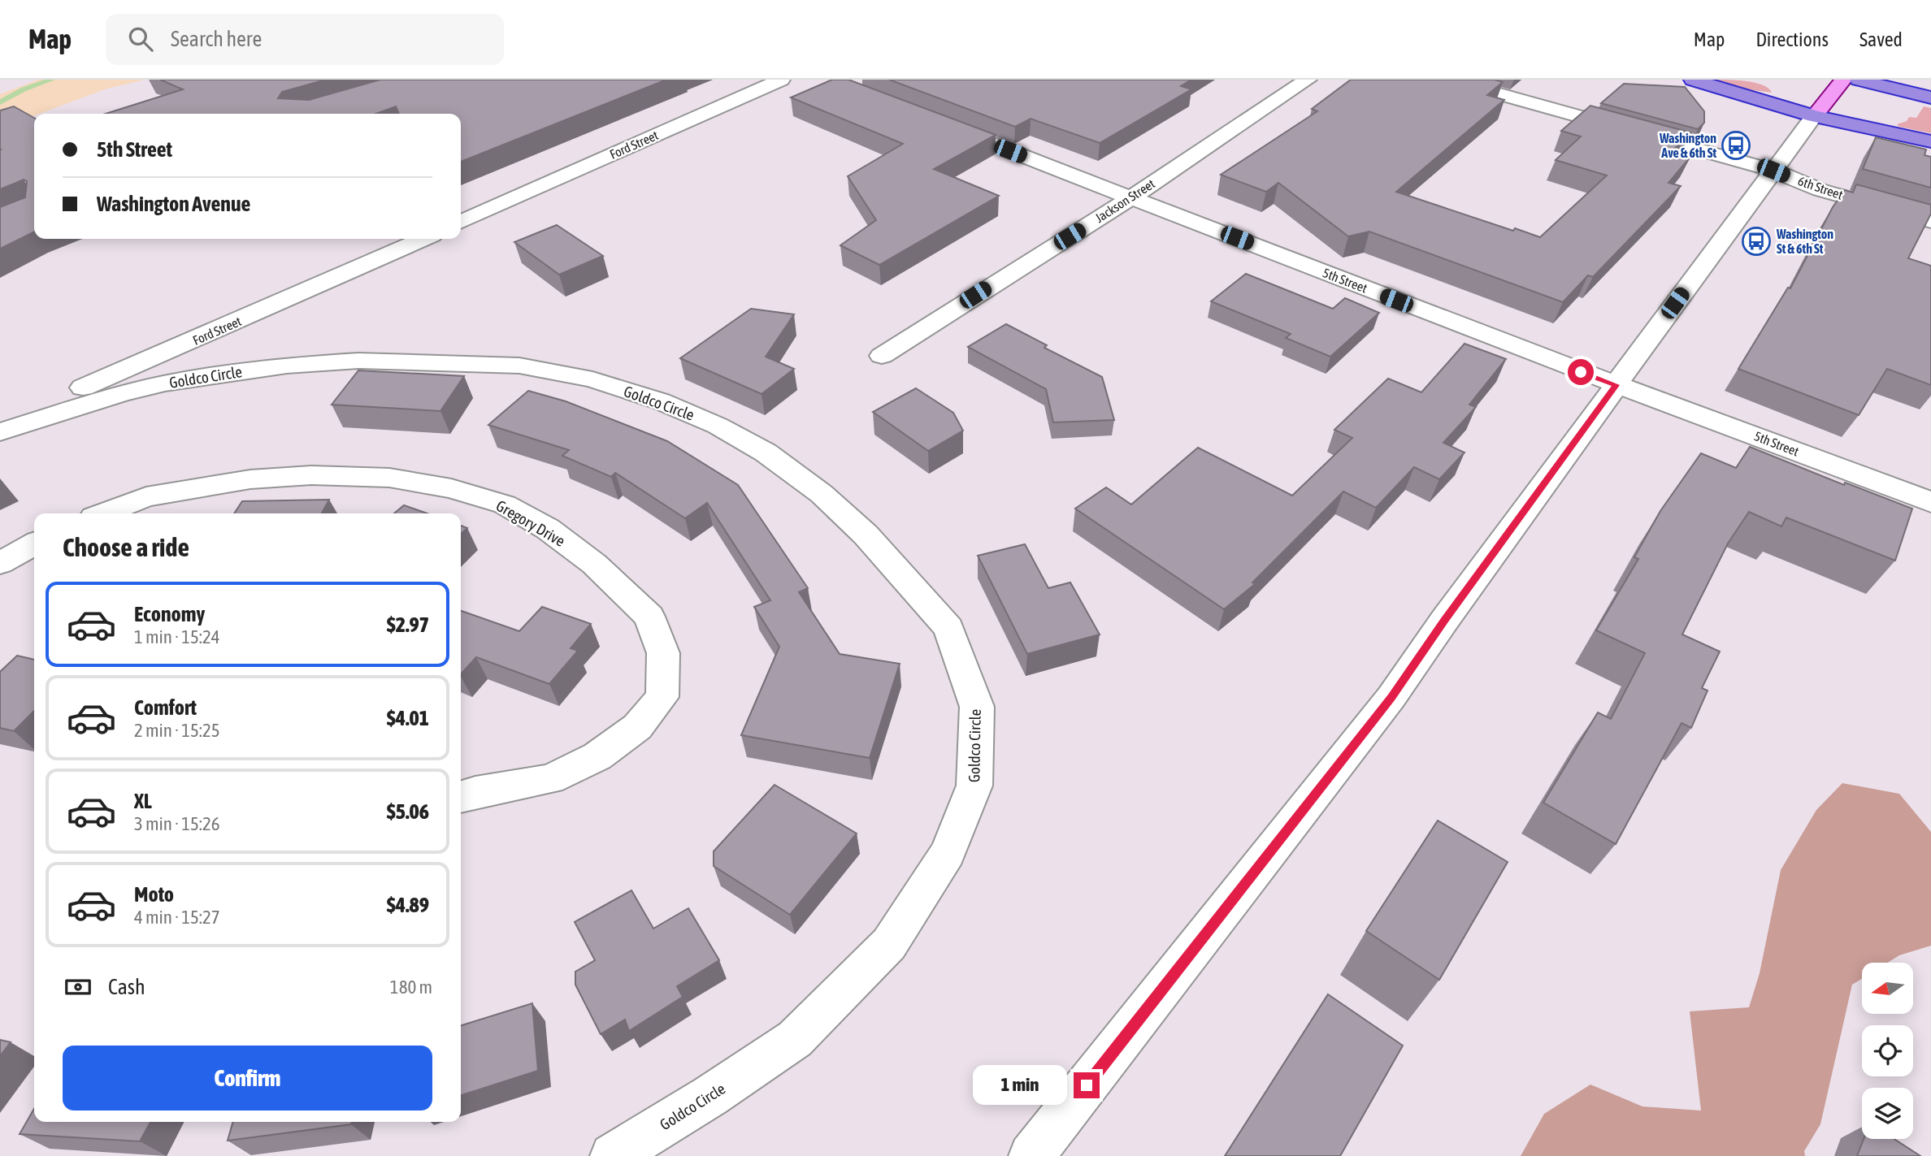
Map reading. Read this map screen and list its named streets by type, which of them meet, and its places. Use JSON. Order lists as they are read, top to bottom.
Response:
{
  "streets": {
    "street": [
      "Ford Street",
      "6th Street",
      "Jackson Street",
      "5th Street",
      "Goldco Circle",
      "Gregory Drive"
    ]
  },
  "crossings": [
    ["Ford Street", "Goldco Circle"],
    ["Jackson Street", "5th Street"]
  ],
  "places": {
    "bus stop": ["Washington Ave & 6th St", "Washington St & 6th St"]
  },
  "north": "left",
  "page": {
    "header": "Map",
    "search": "Search here",
    "nav": ["Map", "Directions", "Saved"],
    "banner": ["5th Street", "Washington Avenue"],
    "heading": "Choose a ride",
    "list": [
      {
        "name": "Economy",
        "note": "1 min · 15:24",
        "value": "$2.97"
      },
      {
        "name": "Comfort",
        "note": "2 min · 15:25",
        "value": "$4.01"
      },
      {
        "name": "XL",
        "note": "3 min · 15:26",
        "value": "$5.06"
      },
      {
        "name": "Moto",
        "note": "4 min · 15:27",
        "value": "$4.89"
      }
    ],
    "pay": ["Cash", "180 m"],
    "buttons": "Confirm",
    "bubble": "1 min"
  }
}
